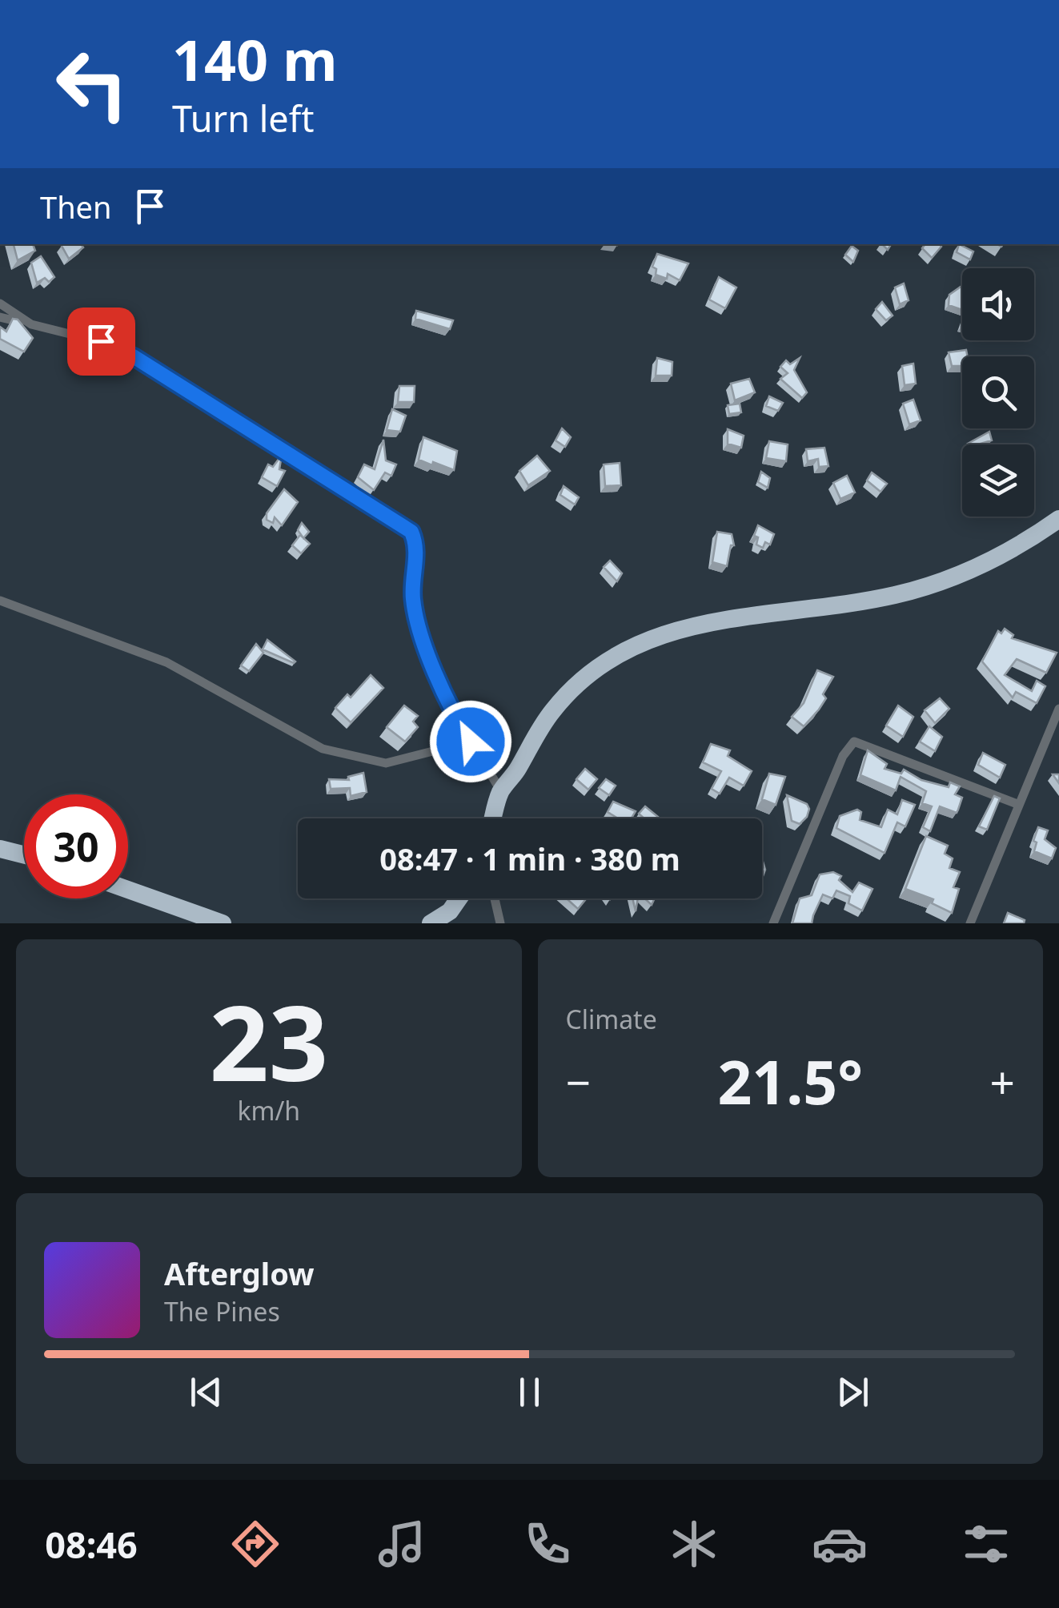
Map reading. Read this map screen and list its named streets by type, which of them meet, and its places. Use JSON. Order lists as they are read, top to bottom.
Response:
{
  "page": {
    "turn": ["140 m", "Turn left"],
    "then": "Then",
    "limit": "30",
    "trip": "08:47 · 1 min · 380 m",
    "tile": [
      ["23", "km/h"],
      "Climate"
    ],
    "heat": ["−", "21.5°", "+"],
    "song": ["Afterglow", "The Pines"],
    "tabs": "08:46"
  }
}
